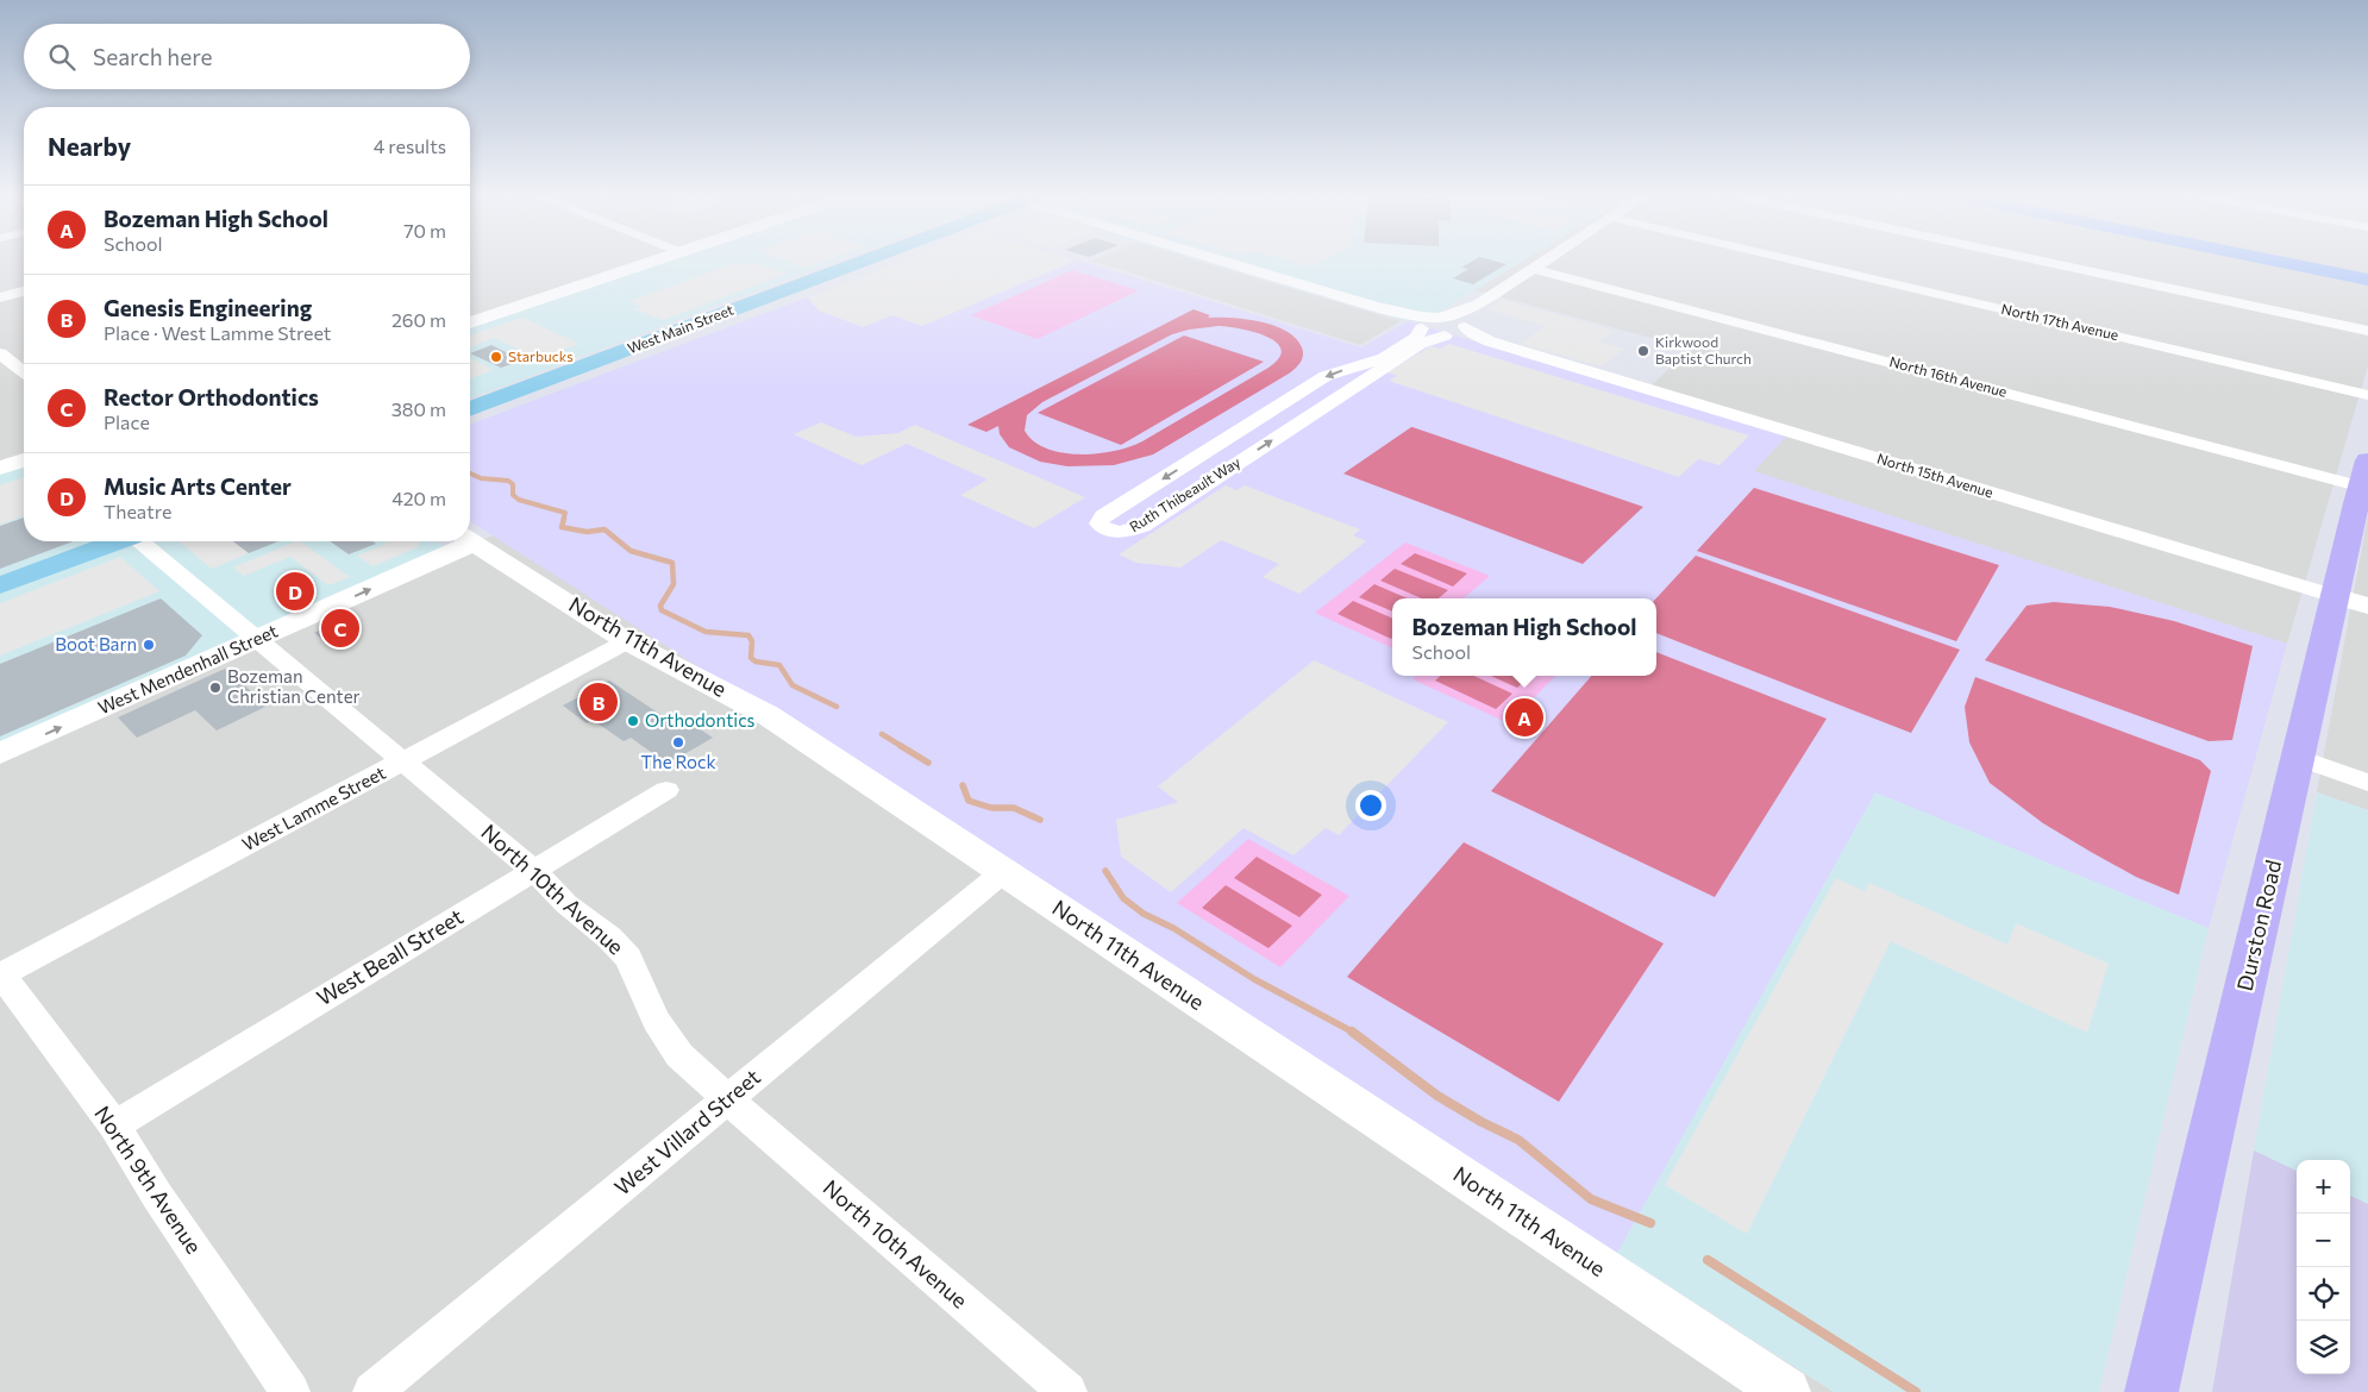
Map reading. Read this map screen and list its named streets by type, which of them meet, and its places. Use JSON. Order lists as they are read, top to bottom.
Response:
{
  "streets": {
    "highway": ["West Main Street"],
    "main road": ["Durston Road"],
    "street": [
      "North 17th Avenue",
      "North 16th Avenue",
      "North 15th Avenue",
      "Ruth Thibeault Way",
      "North 11th Avenue",
      "West Mendenhall Street",
      "West Lamme Street",
      "North 10th Avenue",
      "West Beall Street",
      "West Villard Street",
      "North 9th Avenue"
    ]
  },
  "crossings": [
    ["North 16th Avenue", "Durston Road"],
    ["North 15th Avenue", "Ruth Thibeault Way"],
    ["North 15th Avenue", "Durston Road"],
    ["North 11th Avenue", "West Lamme Street"],
    ["North 11th Avenue", "West Villard Street"],
    ["West Mendenhall Street", "North 10th Avenue"],
    ["West Lamme Street", "North 10th Avenue"],
    ["West Lamme Street", "North 9th Avenue"],
    ["North 10th Avenue", "West Beall Street"],
    ["North 10th Avenue", "West Villard Street"],
    ["West Beall Street", "North 9th Avenue"]
  ],
  "one_way": ["West Mendenhall Street"],
  "places": [
    "Kirkwood Baptist Church",
    "Starbucks",
    "Boot Barn",
    "Bozeman Christian Center",
    "Orthodontics",
    "The Rock"
  ],
  "page": {
    "search": "Search here",
    "heading": ["Nearby", "4 results"],
    "list": [
      {
        "mark": "A",
        "name": "Bozeman High School",
        "note": "School",
        "value": "70 m"
      },
      {
        "mark": "B",
        "name": "Genesis Engineering",
        "note": "Place · West Lamme Street",
        "value": "260 m"
      },
      {
        "mark": "C",
        "name": "Rector Orthodontics",
        "note": "Place",
        "value": "380 m"
      },
      {
        "mark": "D",
        "name": "Music Arts Center",
        "note": "Theatre",
        "value": "420 m"
      }
    ],
    "pins": [
      "D",
      "C",
      "B",
      "A"
    ],
    "popup": ["Bozeman High School", "School"],
    "map_buttons": ["+", "−"]
  }
}
